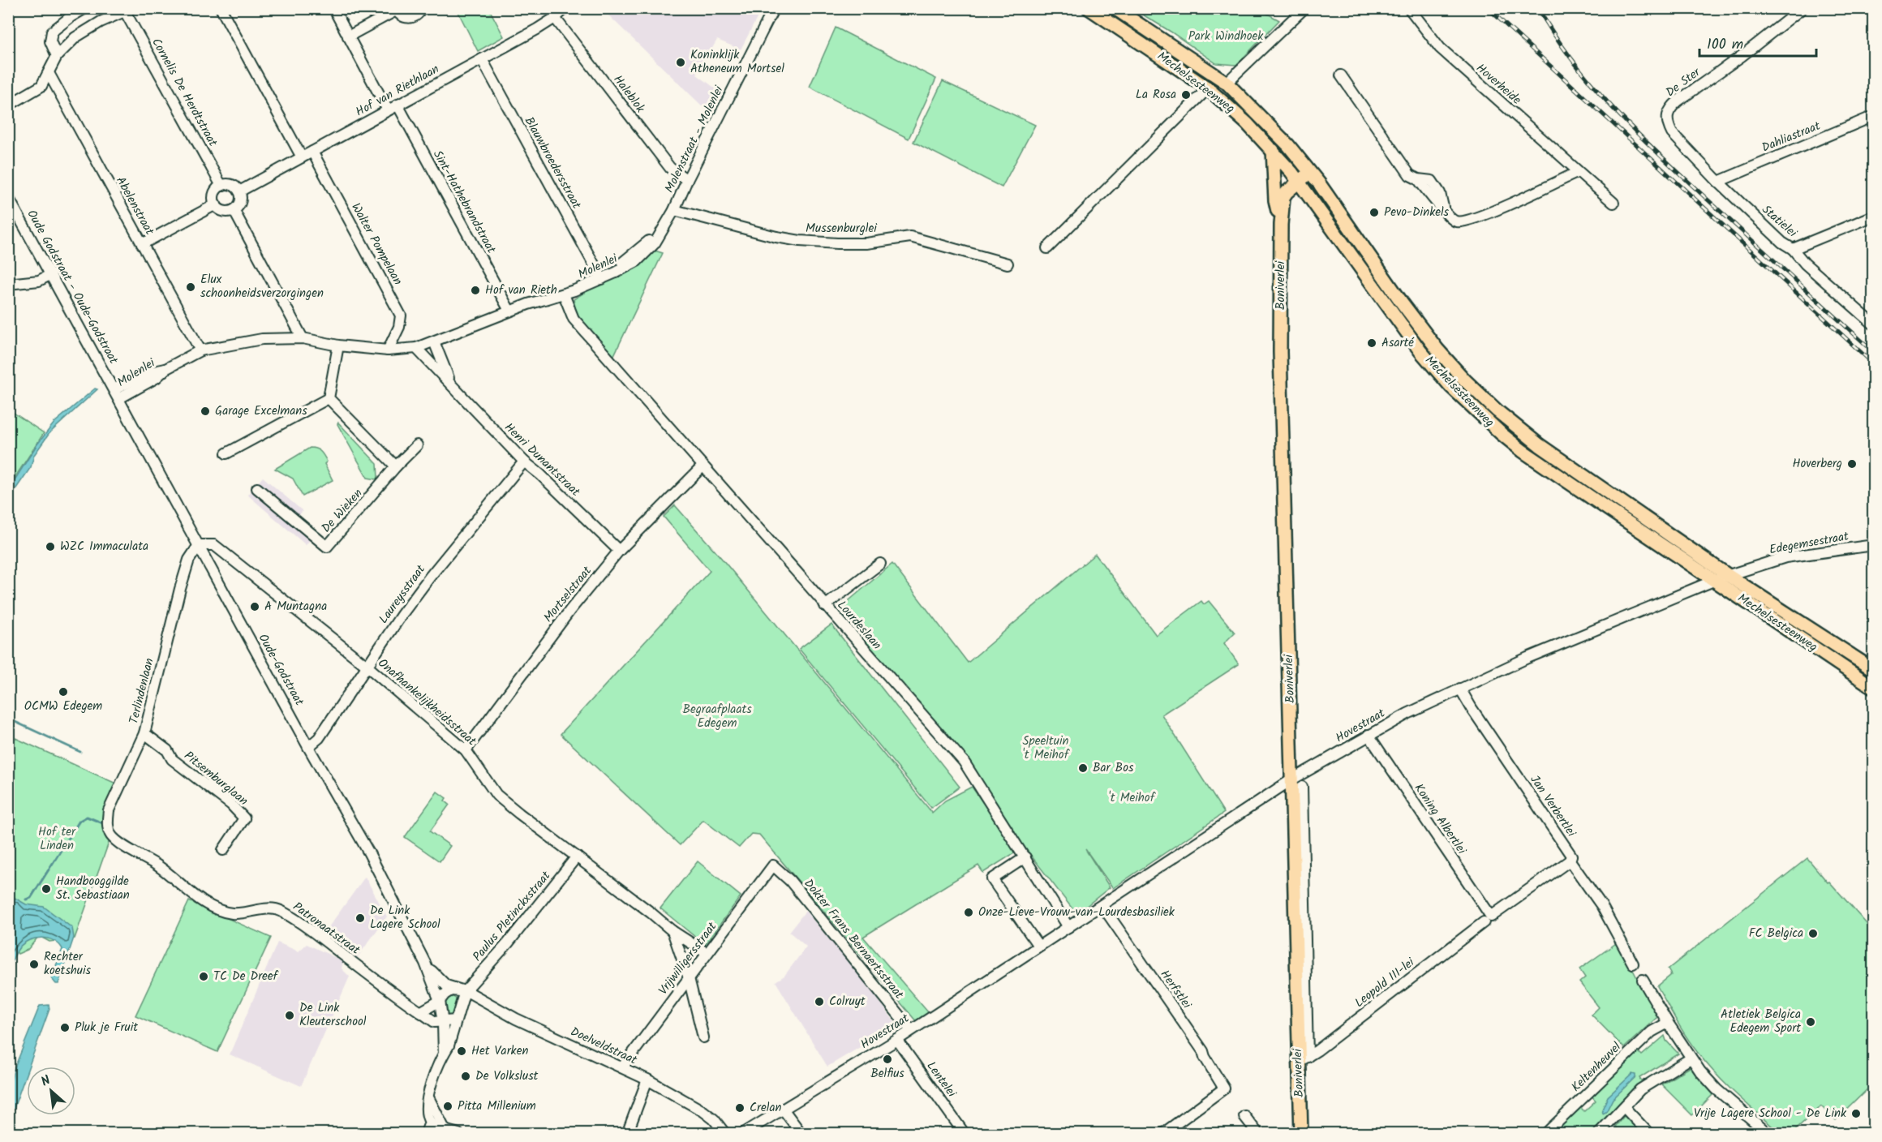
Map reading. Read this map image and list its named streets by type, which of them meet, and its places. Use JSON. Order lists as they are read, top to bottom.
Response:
{
  "streets": {
    "main road": ["Mechelsesteenweg", "Boniverlei"],
    "street": [
      "De Ster",
      "Hoverheide",
      "Hof van Riethlaan",
      "Cornelis De Herdtstraat",
      "Haleblok",
      "Dahliastraat",
      "Molenstraat - Molenlei",
      "Blauwbroedersstraat",
      "Sint-Hathebrandstraat",
      "Abelenstraat",
      "Statielei",
      "Mussenburglei",
      "Walter Pompelaan",
      "Molenlei",
      "Oude Godstraat - Oude-Godstraat",
      "Henri Dunantstraat",
      "De Wieken",
      "Edegemsestraat",
      "Laureysstraat",
      "Mortselstraat",
      "Lourdeslaan",
      "Oude-Godstraat",
      "Terlindenlaan",
      "Onafhankelijkheidsstraat",
      "Hovestraat",
      "Pitsemburglaan",
      "Jan Verbertlei",
      "Koning Albertlei",
      "Paulus Pletinckxstraat",
      "Patronaatstraat",
      "Dokter Frans Bernaertsstraat",
      "Vrijwilligersstraat",
      "Leopold III-lei",
      "Herfstlei",
      "Doelveldstraat",
      "Keltenheuvel",
      "Lentelei"
    ]
  },
  "crossings": [
    ["Mechelsesteenweg", "Boniverlei"],
    ["Mechelsesteenweg", "Edegemsestraat"],
    ["Mechelsesteenweg", "Hovestraat"],
    ["De Ster", "Statielei"],
    ["Hof van Riethlaan", "Cornelis De Herdtstraat"],
    ["Hof van Riethlaan", "Haleblok"],
    ["Hof van Riethlaan", "Blauwbroedersstraat"],
    ["Hof van Riethlaan", "Sint-Hathebrandstraat"],
    ["Hof van Riethlaan", "Walter Pompelaan"],
    ["Haleblok", "Molenstraat - Molenlei"],
    ["Dahliastraat", "Statielei"],
    ["Molenstraat - Molenlei", "Blauwbroedersstraat"],
    ["Molenstraat - Molenlei", "Mussenburglei"],
    ["Molenstraat - Molenlei", "Molenlei"],
    ["Blauwbroedersstraat", "Molenlei"],
    ["Abelenstraat", "Molenlei"],
    ["Molenlei", "Oude Godstraat - Oude-Godstraat"],
    ["Molenlei", "Lourdeslaan"],
    ["Molenlei", "Oude-Godstraat"],
    ["Boniverlei", "Hovestraat"],
    ["Boniverlei", "Leopold III-lei"],
    ["Oude Godstraat - Oude-Godstraat", "Oude-Godstraat"],
    ["Henri Dunantstraat", "Laureysstraat"],
    ["Henri Dunantstraat", "Mortselstraat"],
    ["Edegemsestraat", "Hovestraat"],
    ["Laureysstraat", "Oude-Godstraat"],
    ["Laureysstraat", "Onafhankelijkheidsstraat"],
    ["Mortselstraat", "Lourdeslaan"],
    ["Mortselstraat", "Onafhankelijkheidsstraat"],
    ["Lourdeslaan", "Hovestraat"],
    ["Oude-Godstraat", "Terlindenlaan"],
    ["Oude-Godstraat", "Onafhankelijkheidsstraat"],
    ["Oude-Godstraat", "Paulus Pletinckxstraat"],
    ["Oude-Godstraat", "Patronaatstraat"],
    ["Oude-Godstraat", "Doelveldstraat"],
    ["Terlindenlaan", "Onafhankelijkheidsstraat"],
    ["Terlindenlaan", "Pitsemburglaan"],
    ["Terlindenlaan", "Patronaatstraat"],
    ["Onafhankelijkheidsstraat", "Paulus Pletinckxstraat"],
    ["Onafhankelijkheidsstraat", "Vrijwilligersstraat"],
    ["Hovestraat", "Jan Verbertlei"],
    ["Hovestraat", "Koning Albertlei"],
    ["Hovestraat", "Dokter Frans Bernaertsstraat"],
    ["Hovestraat", "Herfstlei"],
    ["Hovestraat", "Lentelei"],
    ["Jan Verbertlei", "Leopold III-lei"],
    ["Koning Albertlei", "Leopold III-lei"],
    ["Paulus Pletinckxstraat", "Doelveldstraat"],
    ["Dokter Frans Bernaertsstraat", "Vrijwilligersstraat"],
    ["Vrijwilligersstraat", "Doelveldstraat"]
  ],
  "parks": [
    "Park Windhoek",
    "Begraafplaats Edegem",
    "Speeltuin 't Meihof",
    "'t Meihof",
    "Hof ter Linden"
  ],
  "places": [
    "Koninklijk Atheneum Mortsel",
    "La Rosa",
    "Pevo-Dinkels",
    "Elux schoonheidsverzorgingen",
    "Hof van Rieth",
    "Asarté",
    "Garage Excelmans",
    "Hoverberg",
    "WZC Immaculata",
    "A Muntagna",
    "OCMW Edegem",
    "Bar Bos",
    "Handbooggilde St. Sebastiaan",
    "Onze-Lieve-Vrouw-van-Lourdesbasiliek",
    "De Link Lagere School",
    "FC Belgica",
    "Rechter koetshuis",
    "TC De Dreef",
    "Colruyt",
    "De Link Kleuterschool",
    "Atletiek Belgica Edegem Sport",
    "Pluk je Fruit",
    "Het Varken",
    "Belfius",
    "De Volkslust",
    "Pitta Millenium",
    "Crelan",
    "Vrije Lagere School - De Link"
  ],
  "scale_bar": "100 m",
  "north": "top left"
}
